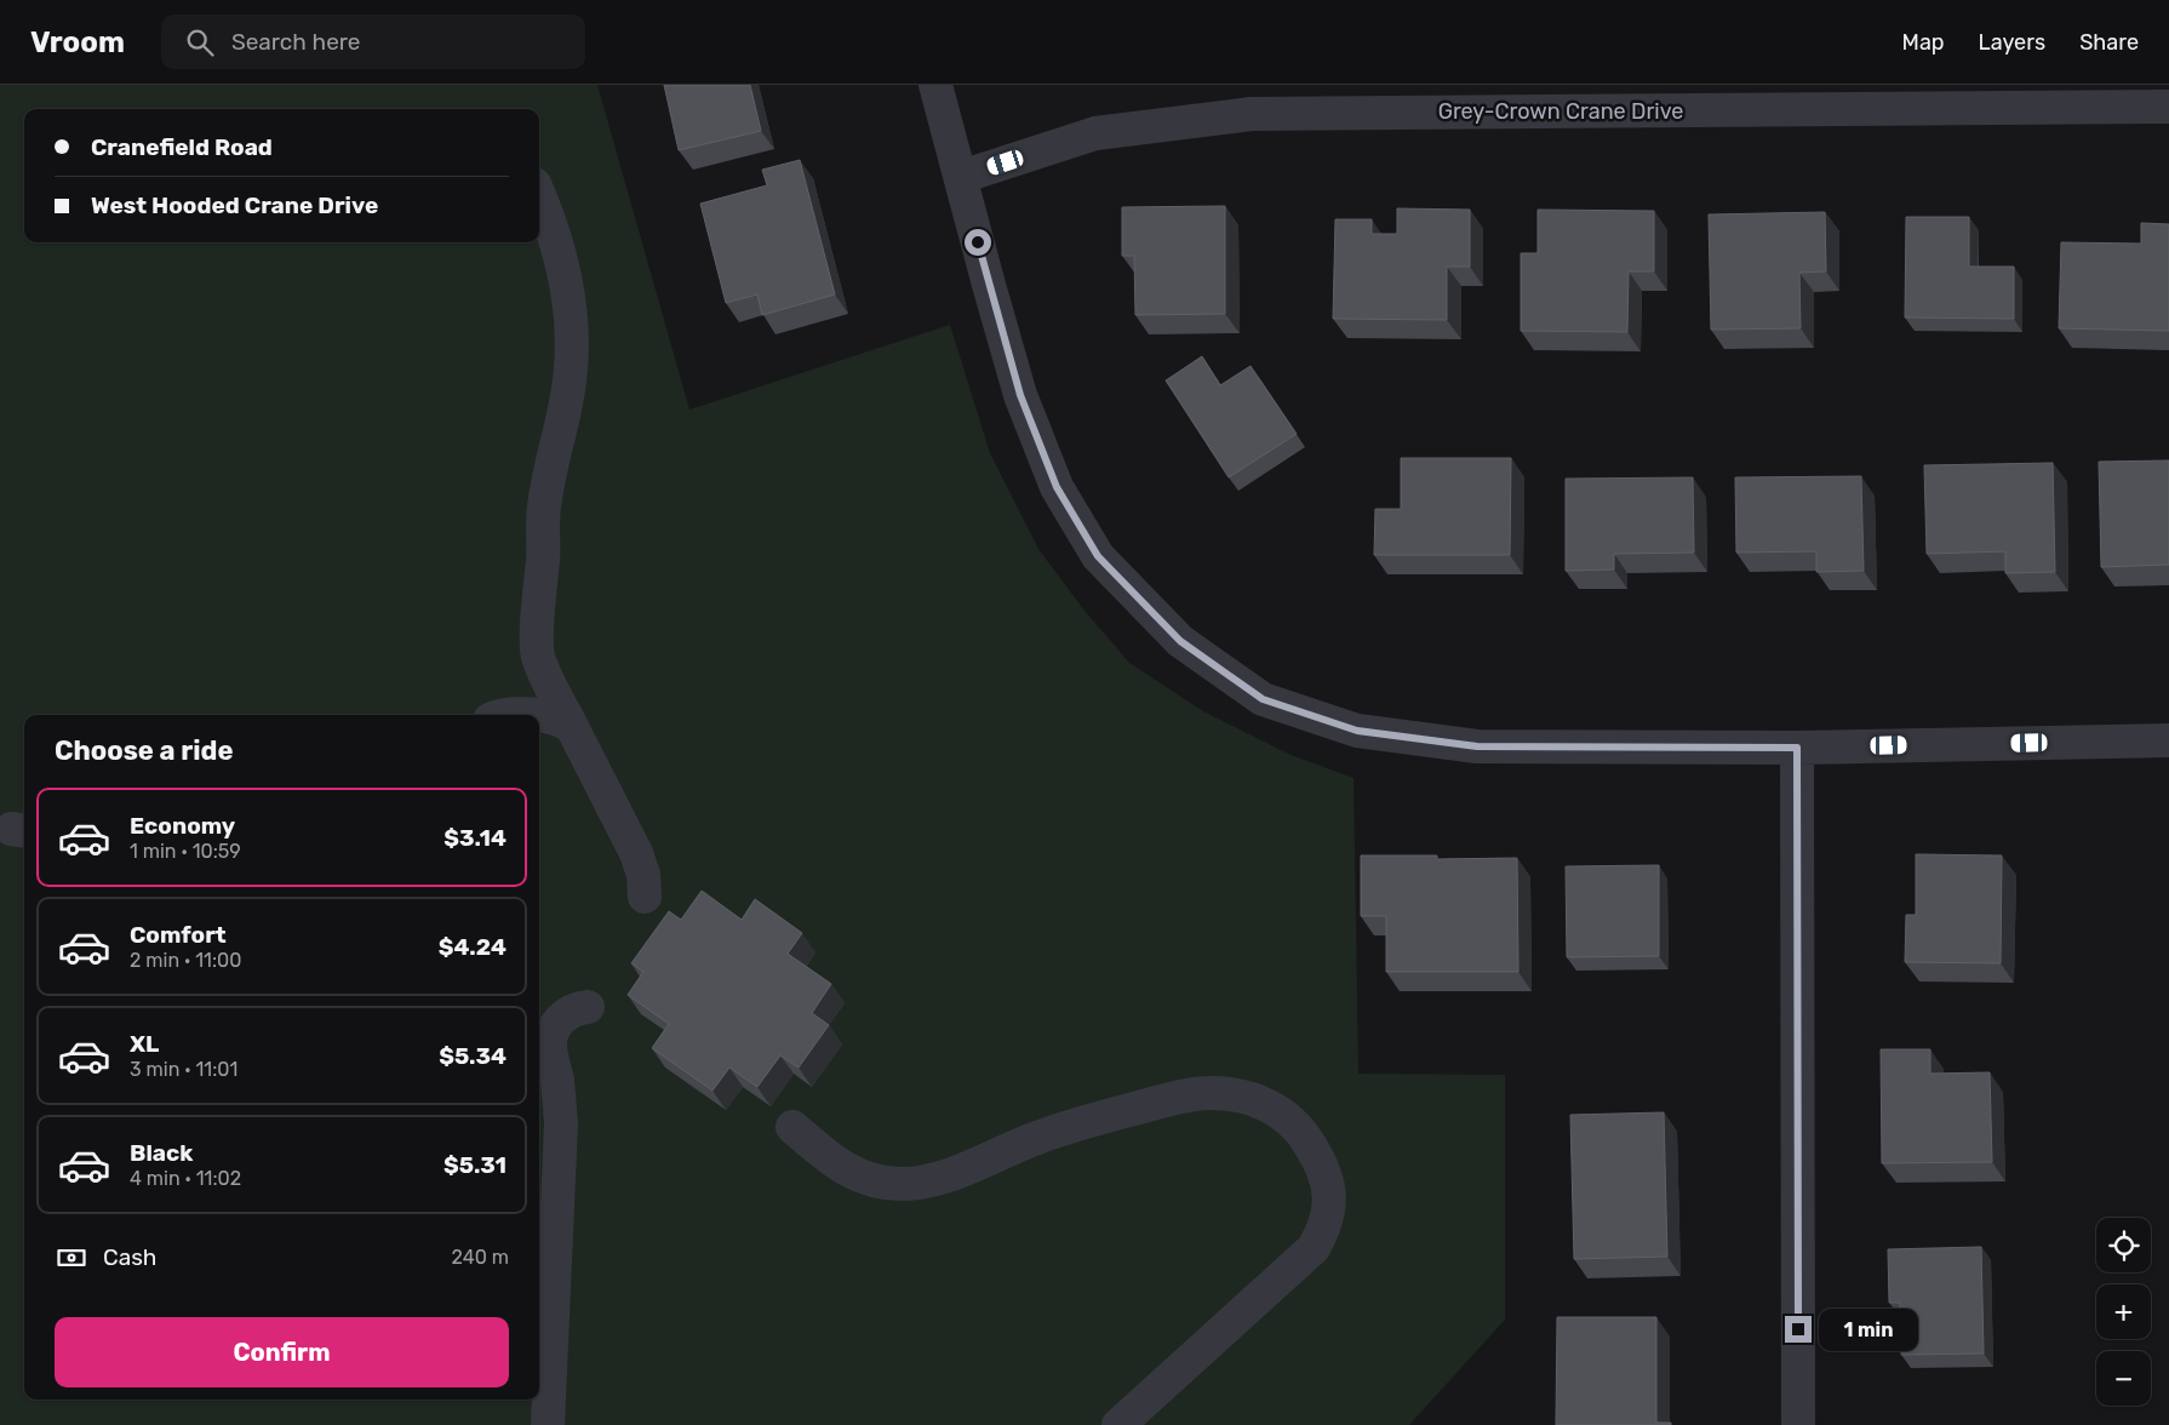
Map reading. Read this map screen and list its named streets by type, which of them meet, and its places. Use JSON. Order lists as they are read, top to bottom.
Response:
{
  "streets": {
    "street": ["Grey-Crown Crane Drive"]
  },
  "page": {
    "header": "Vroom",
    "search": "Search here",
    "nav": ["Map", "Layers", "Share"],
    "banner": ["Cranefield Road", "West Hooded Crane Drive"],
    "heading": "Choose a ride",
    "list": [
      {
        "name": "Economy",
        "note": "1 min · 10:59",
        "value": "$3.14"
      },
      {
        "name": "Comfort",
        "note": "2 min · 11:00",
        "value": "$4.24"
      },
      {
        "name": "XL",
        "note": "3 min · 11:01",
        "value": "$5.34"
      },
      {
        "name": "Black",
        "note": "4 min · 11:02",
        "value": "$5.31"
      }
    ],
    "map_buttons": ["+", "−"],
    "pay": ["Cash", "240 m"],
    "buttons": "Confirm",
    "bubble": "1 min"
  }
}
